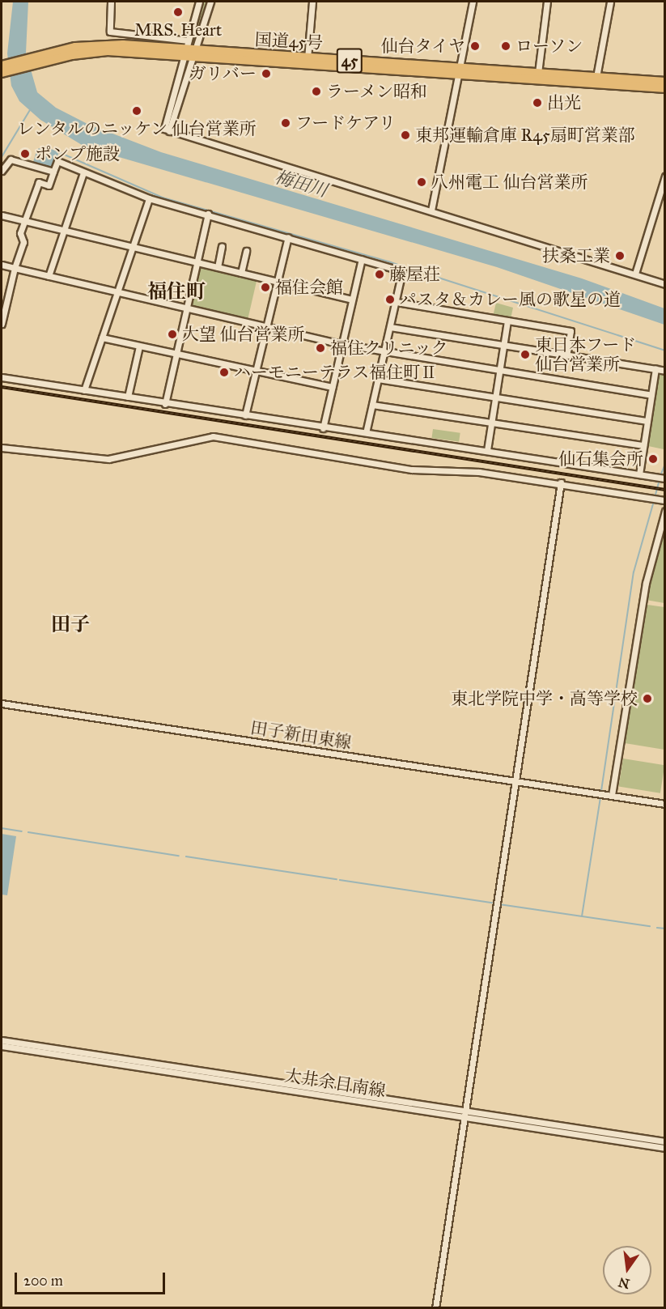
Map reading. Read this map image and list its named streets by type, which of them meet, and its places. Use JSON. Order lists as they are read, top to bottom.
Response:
{
  "streets": {
    "highway": ["国道45号", "45"],
    "street": ["田子新田東線", "大井余目南線"]
  },
  "districts": ["福住町", "田子"],
  "water": ["梅田川"],
  "places": [
    "MRS. Heart",
    "仙台タイヤ",
    "ローソン",
    "ガリバー",
    "ラーメン昭和",
    "出光",
    "レンタルのニッケン 仙台営業所",
    "フードケアリ",
    "東邦運輸倉庫 R45扇町営業部",
    "ポンプ施設",
    "八州電工 仙台営業所",
    "扶桑工業",
    "藤屋荘",
    "福住会館",
    "パスタ＆カレー風の歌星の道",
    "大望 仙台営業所",
    "福住クリニック",
    "東日本フード 仙台営業所",
    "ハーモニーテラス福住町Ⅱ",
    "仙石集会所",
    "東北学院中学・高等学校"
  ],
  "scale_bar": "200 m",
  "north": "bottom"
}
